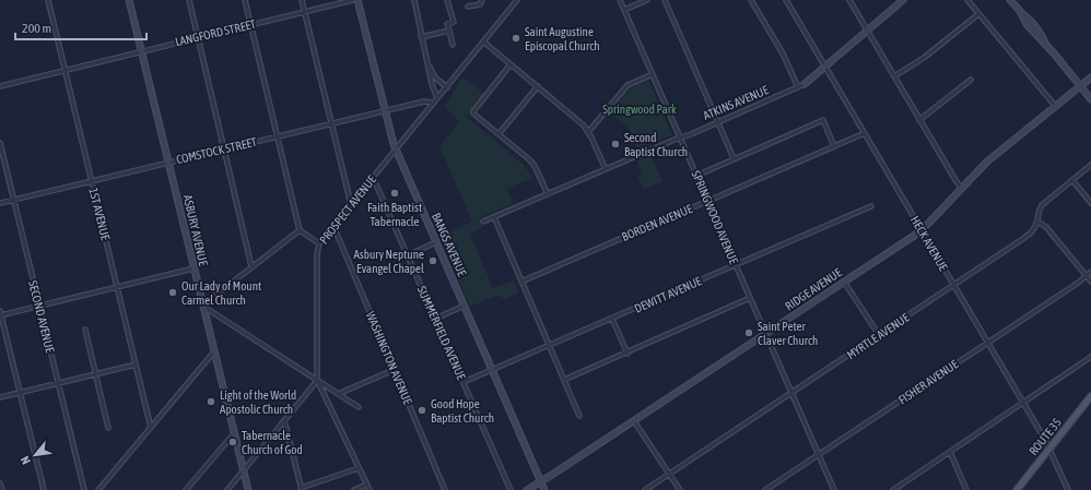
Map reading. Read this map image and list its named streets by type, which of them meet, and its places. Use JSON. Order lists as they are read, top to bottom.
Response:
{
  "streets": {
    "main road": ["ROUTE 35"],
    "street": [
      "LANGFORD STREET",
      "ATKINS AVENUE",
      "COMSTOCK STREET",
      "PROSPECT AVENUE",
      "1ST AVENUE",
      "SPRINGWOOD AVENUE",
      "BORDEN AVENUE",
      "ASBURY AVENUE",
      "HECK AVENUE",
      "BANGS AVENUE",
      "RIDGE AVENUE",
      "DEWITT AVENUE",
      "SECOND AVENUE",
      "SUMMERFIELD AVENUE",
      "MYRTLE AVENUE",
      "WASHINGTON AVENUE",
      "FISHER AVENUE"
    ]
  },
  "crossings": [
    ["LANGFORD STREET", "1ST AVENUE"],
    ["LANGFORD STREET", "ASBURY AVENUE"],
    ["ATKINS AVENUE", "SPRINGWOOD AVENUE"],
    ["ATKINS AVENUE", "HECK AVENUE"],
    ["COMSTOCK STREET", "PROSPECT AVENUE"],
    ["COMSTOCK STREET", "1ST AVENUE"],
    ["COMSTOCK STREET", "ASBURY AVENUE"],
    ["COMSTOCK STREET", "BANGS AVENUE"],
    ["COMSTOCK STREET", "SECOND AVENUE"],
    ["PROSPECT AVENUE", "BANGS AVENUE"],
    ["PROSPECT AVENUE", "SUMMERFIELD AVENUE"],
    ["PROSPECT AVENUE", "WASHINGTON AVENUE"],
    ["SPRINGWOOD AVENUE", "BORDEN AVENUE"],
    ["SPRINGWOOD AVENUE", "RIDGE AVENUE"],
    ["SPRINGWOOD AVENUE", "DEWITT AVENUE"],
    ["SPRINGWOOD AVENUE", "MYRTLE AVENUE"],
    ["SPRINGWOOD AVENUE", "FISHER AVENUE"],
    ["BORDEN AVENUE", "HECK AVENUE"],
    ["HECK AVENUE", "RIDGE AVENUE"],
    ["HECK AVENUE", "MYRTLE AVENUE"],
    ["HECK AVENUE", "FISHER AVENUE"],
    ["HECK AVENUE", "ROUTE 35"],
    ["BANGS AVENUE", "RIDGE AVENUE"],
    ["BANGS AVENUE", "DEWITT AVENUE"],
    ["DEWITT AVENUE", "SUMMERFIELD AVENUE"]
  ],
  "parks": ["Springwood Park"],
  "places": [
    "Saint Augustine Episcopal Church",
    "Second Baptist Church",
    "Faith Baptist Tabernacle",
    "Asbury Neptune Evangel Chapel",
    "Our Lady of Mount Carmel Church",
    "Saint Peter Claver Church",
    "Light of the World Apostolic Church",
    "Good Hope Baptist Church",
    "Tabernacle Church of God"
  ],
  "scale_bar": "200 m",
  "north": "bottom left"
}
